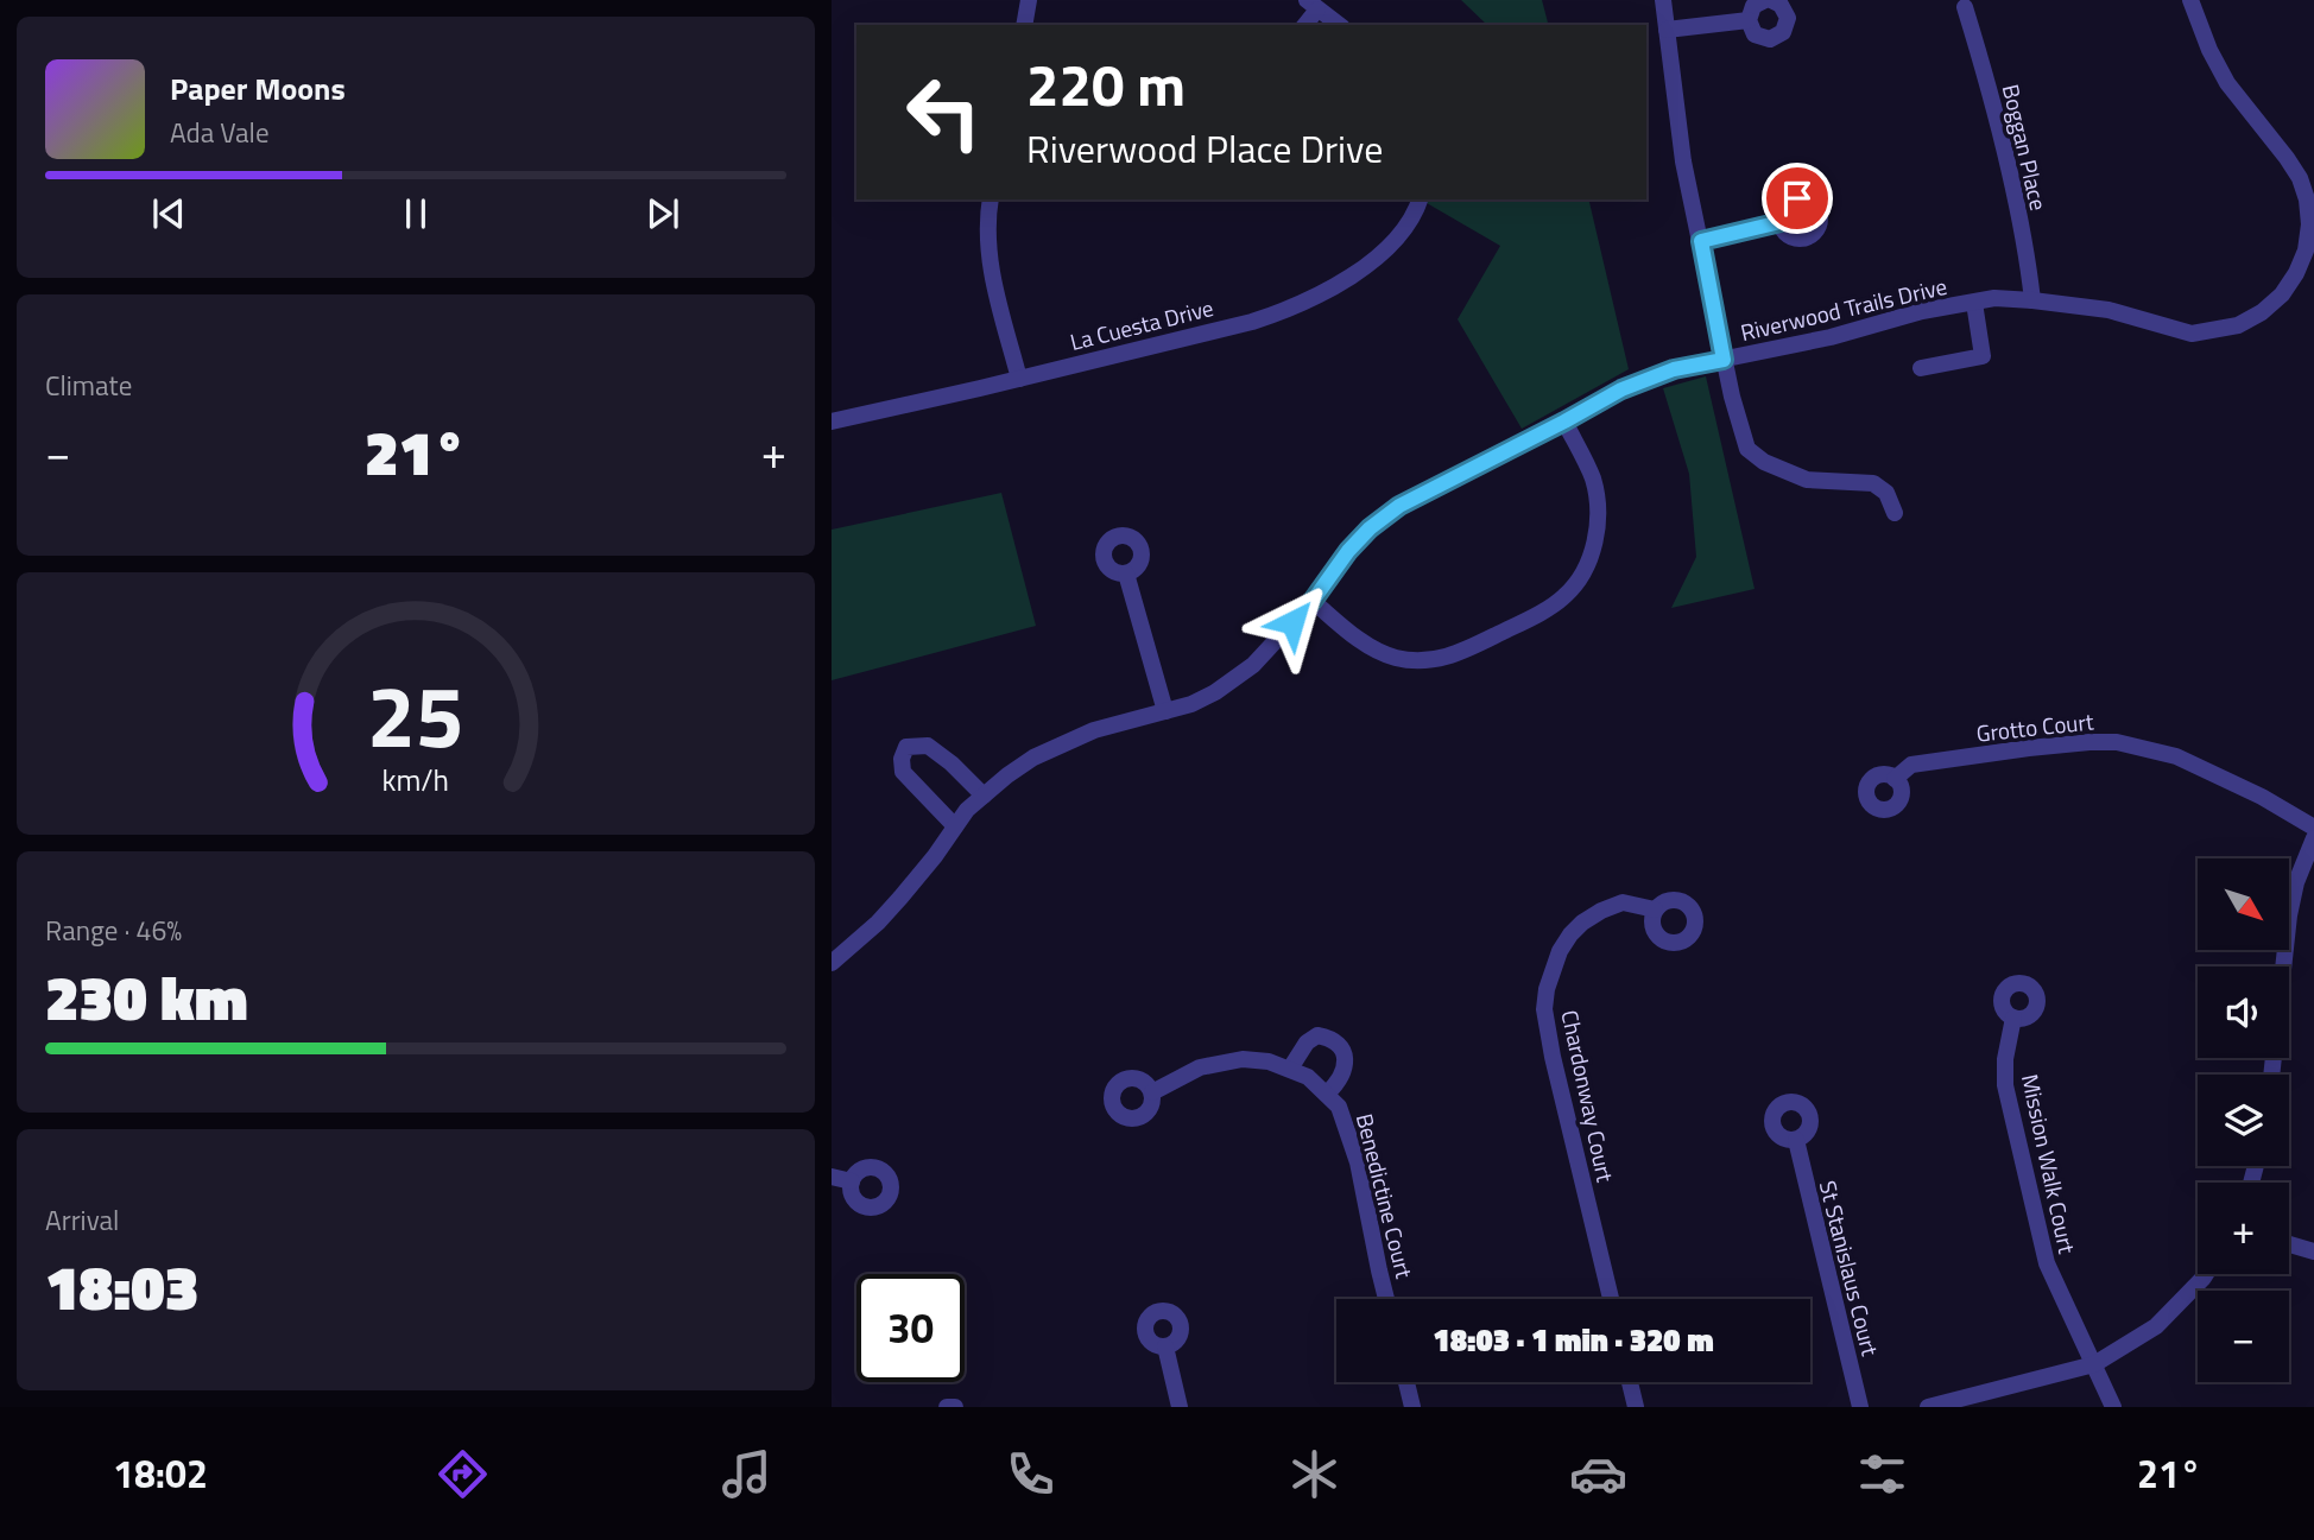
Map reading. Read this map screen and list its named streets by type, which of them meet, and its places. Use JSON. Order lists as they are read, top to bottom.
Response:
{
  "streets": {
    "street": [
      "Boggan Place",
      "Riverwood Trails Drive",
      "La Cuesta Drive",
      "Grotto Court",
      "Chardonway Court",
      "Mission Walk Court",
      "Benedictine Court",
      "St Stanislaus Court"
    ]
  },
  "crossings": [
    ["Boggan Place", "Riverwood Trails Drive"]
  ],
  "north": "bottom right",
  "page": {
    "turn": ["220 m", "Riverwood Place Drive"],
    "song": ["Paper Moons", "Ada Vale"],
    "tile": [
      "Climate",
      ["Range · 46%", "230 km"],
      ["Arrival", "18:03"]
    ],
    "heat": ["−", "21°", "+"],
    "map_buttons": ["+", "−"],
    "limit": "30",
    "trip": "18:03 · 1 min · 320 m",
    "tabs": ["18:02", "21°"],
    "gauge": ["25", "km/h"]
  }
}
